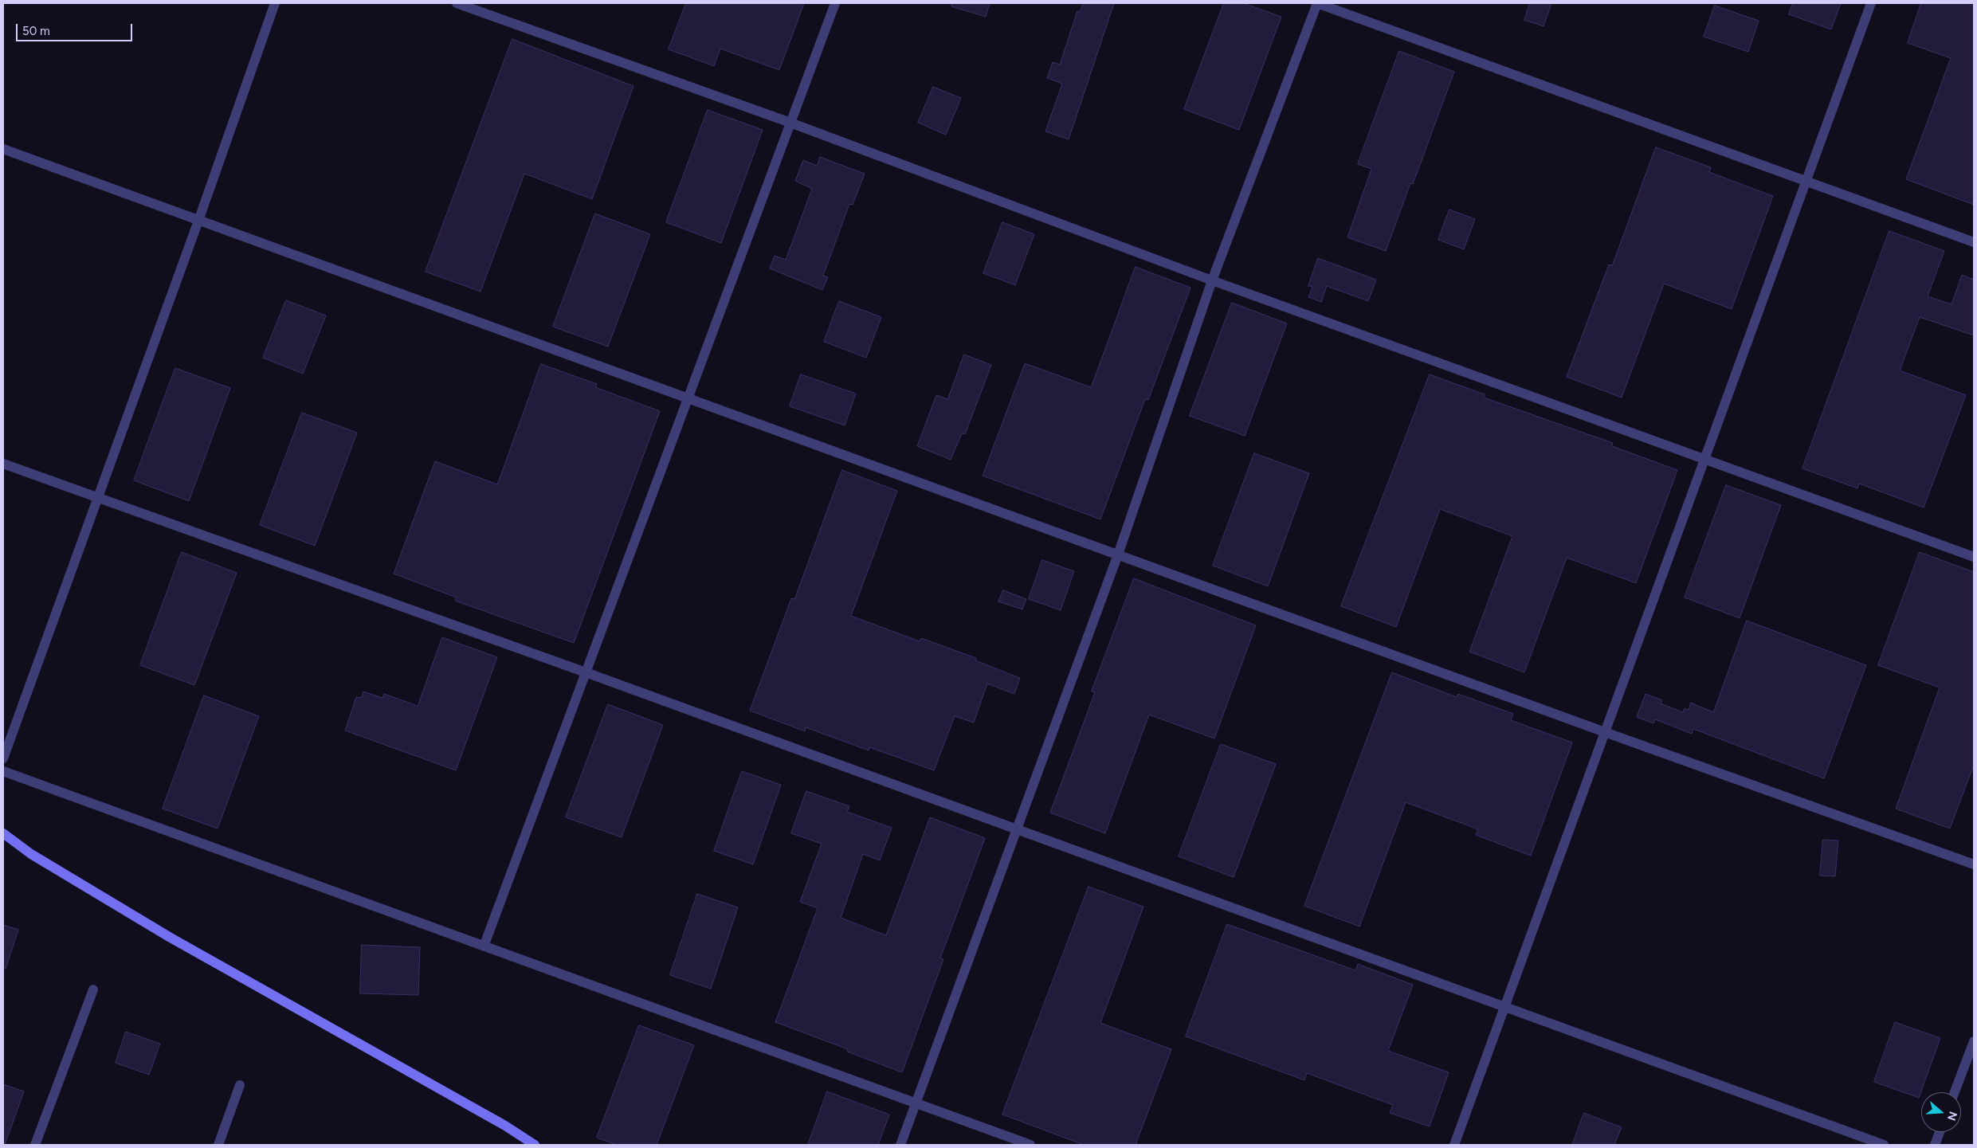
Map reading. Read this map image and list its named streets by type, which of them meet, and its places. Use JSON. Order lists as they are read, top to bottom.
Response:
{
  "scale_bar": "50 m",
  "north": "right"
}
